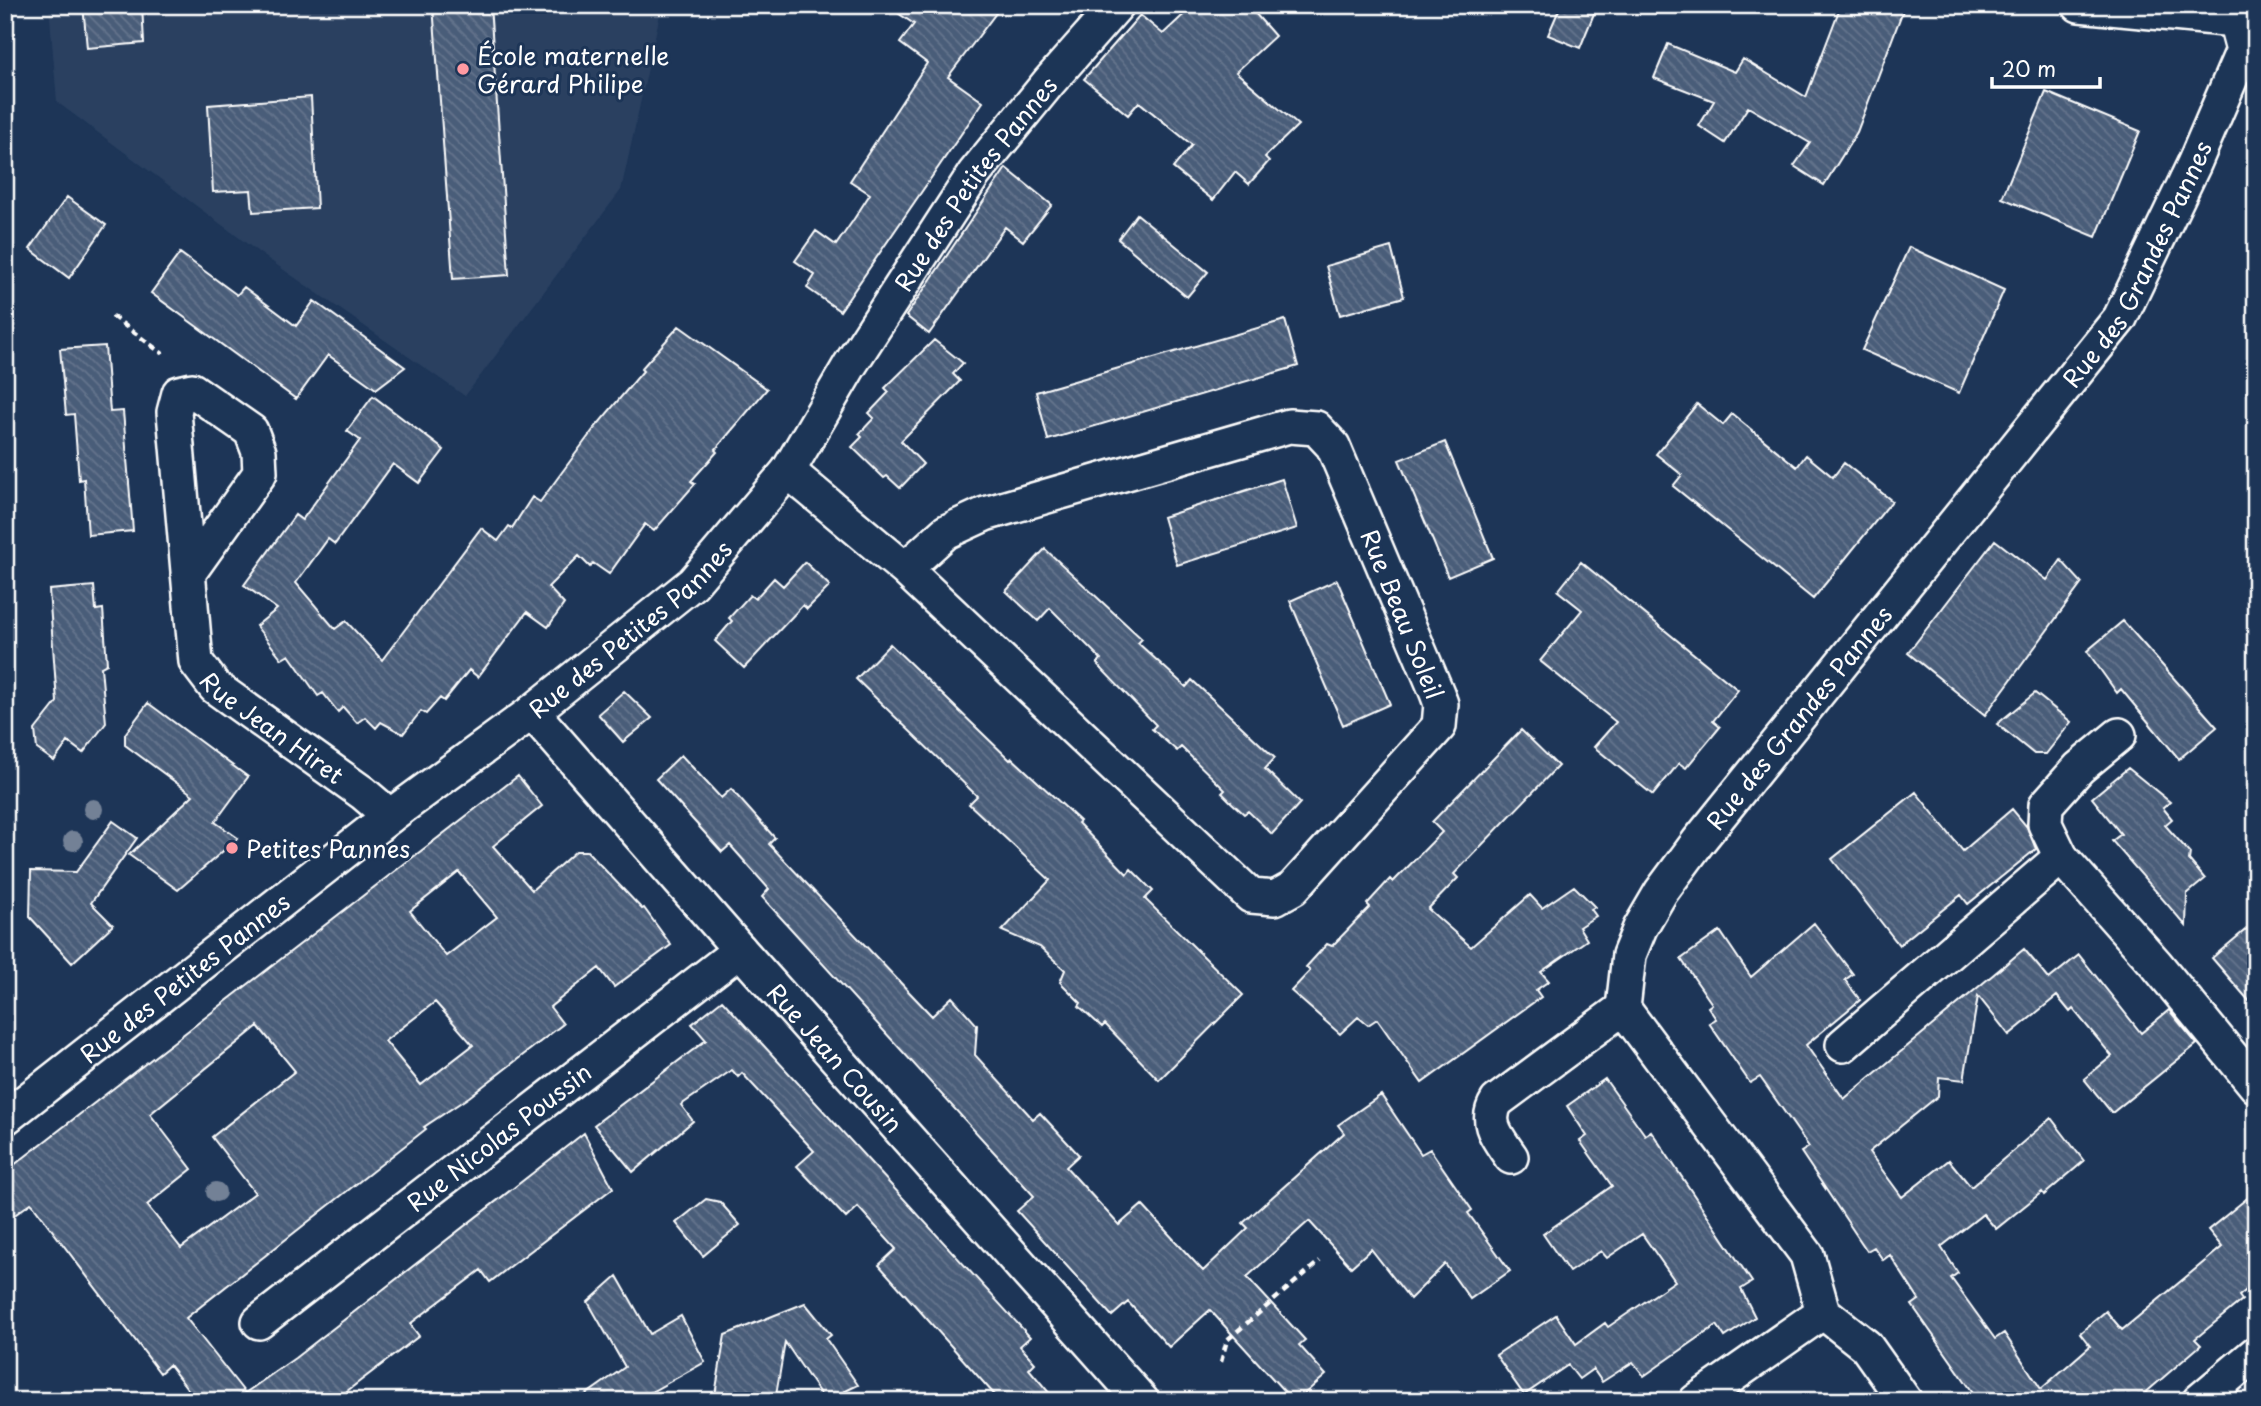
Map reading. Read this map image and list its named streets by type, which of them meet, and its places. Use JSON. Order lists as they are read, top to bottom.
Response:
{
  "streets": {
    "street": [
      "Rue des Petites Pannes",
      "Rue des Grandes Pannes",
      "Rue Beau Soleil",
      "Rue Jean Hiret",
      "Rue Jean Cousin",
      "Rue Nicolas Poussin"
    ]
  },
  "crossings": [
    ["Rue des Petites Pannes", "Rue Beau Soleil"],
    ["Rue des Petites Pannes", "Rue Jean Hiret"],
    ["Rue des Petites Pannes", "Rue Jean Cousin"],
    ["Rue Jean Cousin", "Rue Nicolas Poussin"]
  ],
  "places": ["École maternelle Gérard Philipe", "Petites Pannes"],
  "scale_bar": "20 m"
}
